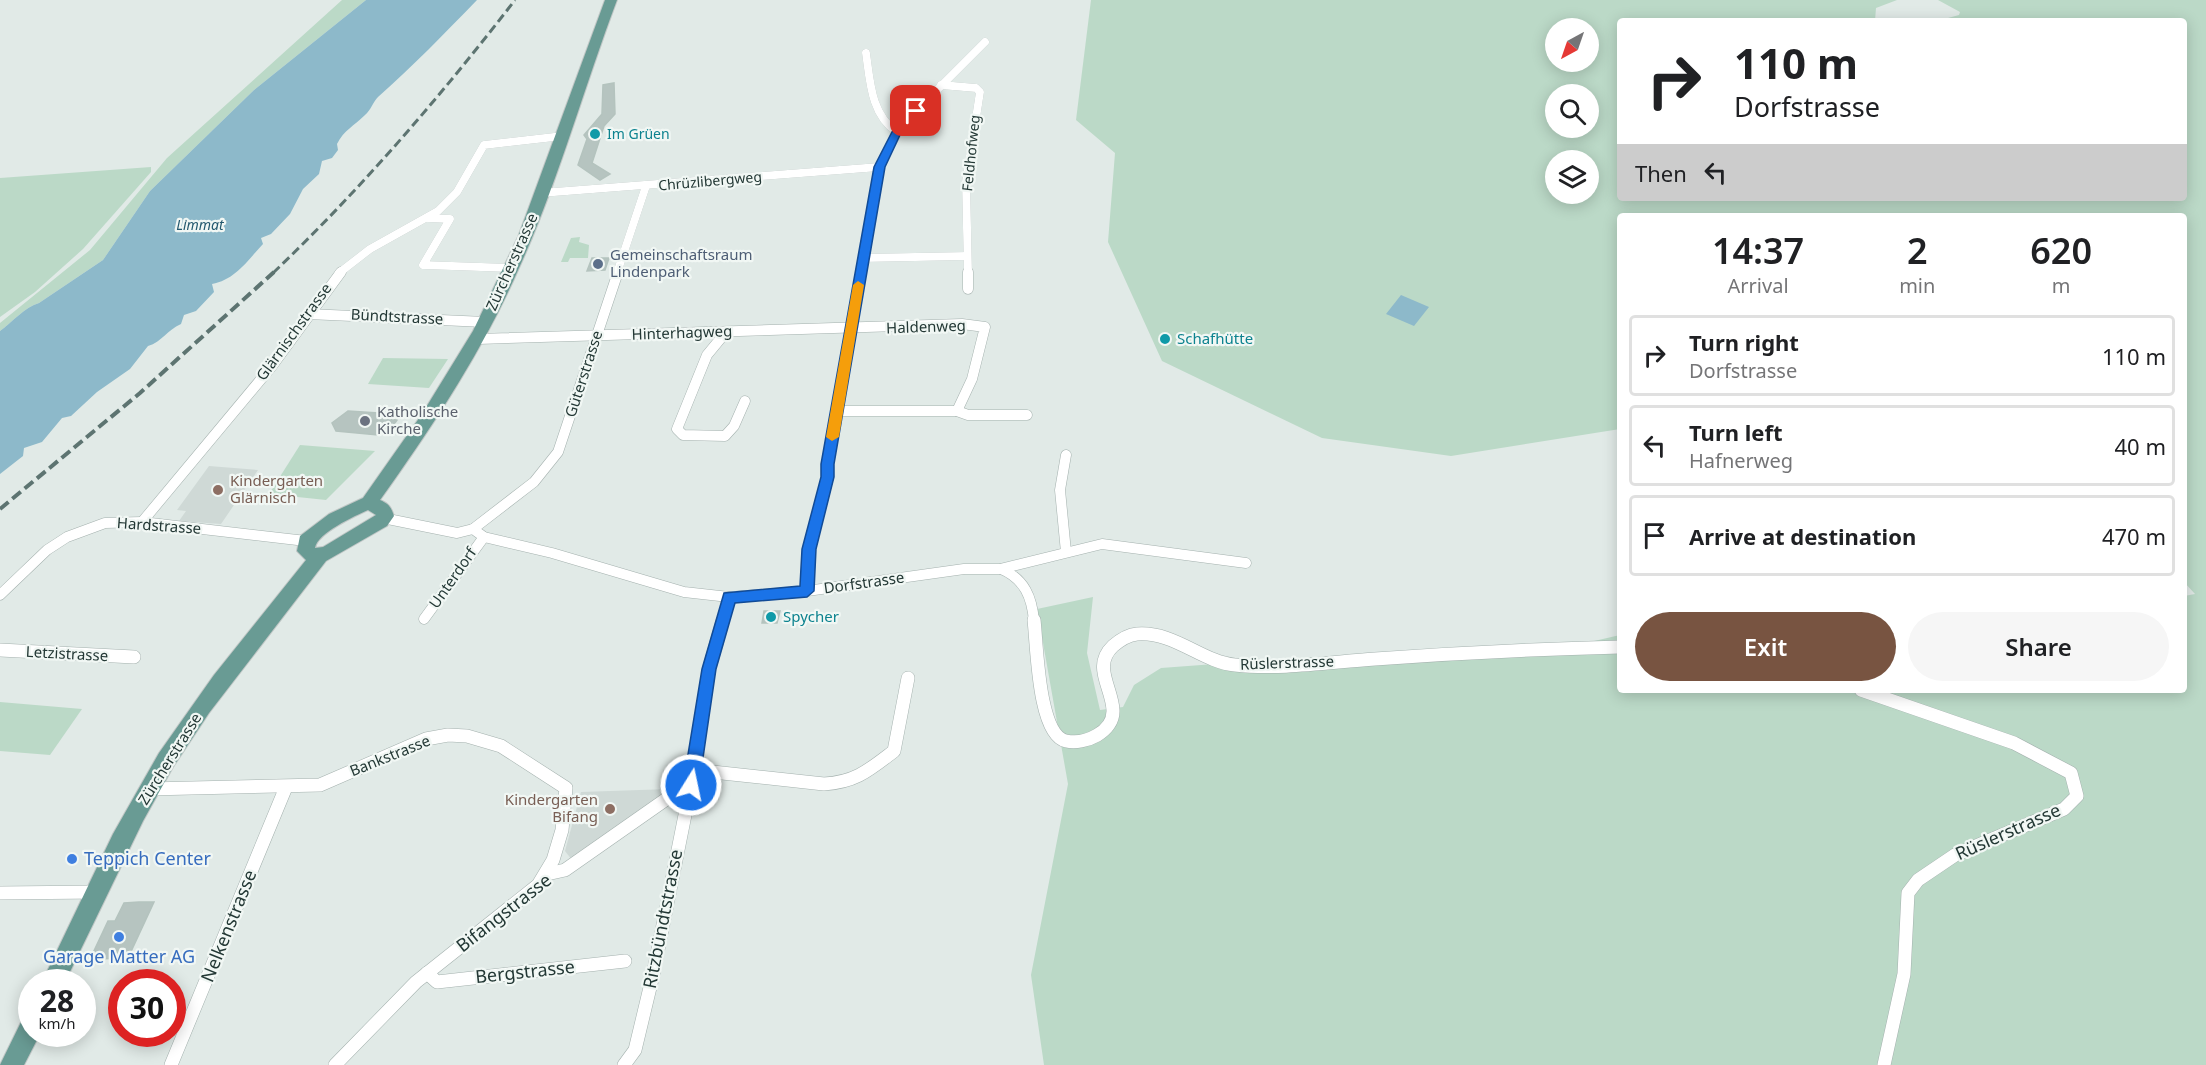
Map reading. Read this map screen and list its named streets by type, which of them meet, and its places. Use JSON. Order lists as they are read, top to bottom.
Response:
{
  "streets": {
    "main road": ["Zürcherstrasse"],
    "street": [
      "Feldhofweg",
      "Chrüzlibergweg",
      "Bündtstrasse",
      "Haldenweg",
      "Glärnischstrasse",
      "Hinterhagweg",
      "Güterstrasse",
      "Hardstrasse",
      "Unterdorf",
      "Dorfstrasse",
      "Letzistrasse",
      "Rüslerstrasse",
      "Bankstrasse",
      "Bifangstrasse",
      "Ritzbündtstrasse",
      "Nelkenstrasse",
      "Bergstrasse"
    ]
  },
  "crossings": [
    ["Chrüzlibergweg", "Zürcherstrasse"],
    ["Chrüzlibergweg", "Güterstrasse"],
    ["Zürcherstrasse", "Bündtstrasse"],
    ["Zürcherstrasse", "Glärnischstrasse"],
    ["Zürcherstrasse", "Hinterhagweg"],
    ["Zürcherstrasse", "Bankstrasse"],
    ["Bündtstrasse", "Glärnischstrasse"],
    ["Haldenweg", "Hinterhagweg"],
    ["Glärnischstrasse", "Hardstrasse"],
    ["Hinterhagweg", "Güterstrasse"],
    ["Güterstrasse", "Dorfstrasse"],
    ["Unterdorf", "Dorfstrasse"],
    ["Dorfstrasse", "Rüslerstrasse"],
    ["Bankstrasse", "Bifangstrasse"],
    ["Bankstrasse", "Nelkenstrasse"],
    ["Bifangstrasse", "Ritzbündtstrasse"],
    ["Bifangstrasse", "Bergstrasse"]
  ],
  "water": ["Limmat"],
  "places": [
    "Im Grüen",
    "Gemeinschaftsraum Lindenpark",
    "Schafhütte",
    "Katholische Kirche",
    "Kindergarten Glärnisch",
    "Spycher",
    "Kindergarten Bifang",
    "Teppich Center",
    "Garage Matter AG"
  ],
  "north": "bottom left",
  "page": {
    "turn": ["110 m", "Dorfstrasse"],
    "then": "Then",
    "eta": [
      "14:37",
      "Arrival",
      "2",
      "min",
      "620",
      "m"
    ],
    "list": [
      {
        "name": "Turn right",
        "note": "Dorfstrasse",
        "value": "110 m"
      },
      {
        "name": "Turn left",
        "note": "Hafnerweg",
        "value": "40 m"
      },
      {
        "name": "Arrive at destination",
        "value": "470 m"
      }
    ],
    "buttons": ["Exit", "Share"],
    "speed": "28 km/h",
    "limit": "30"
  }
}
